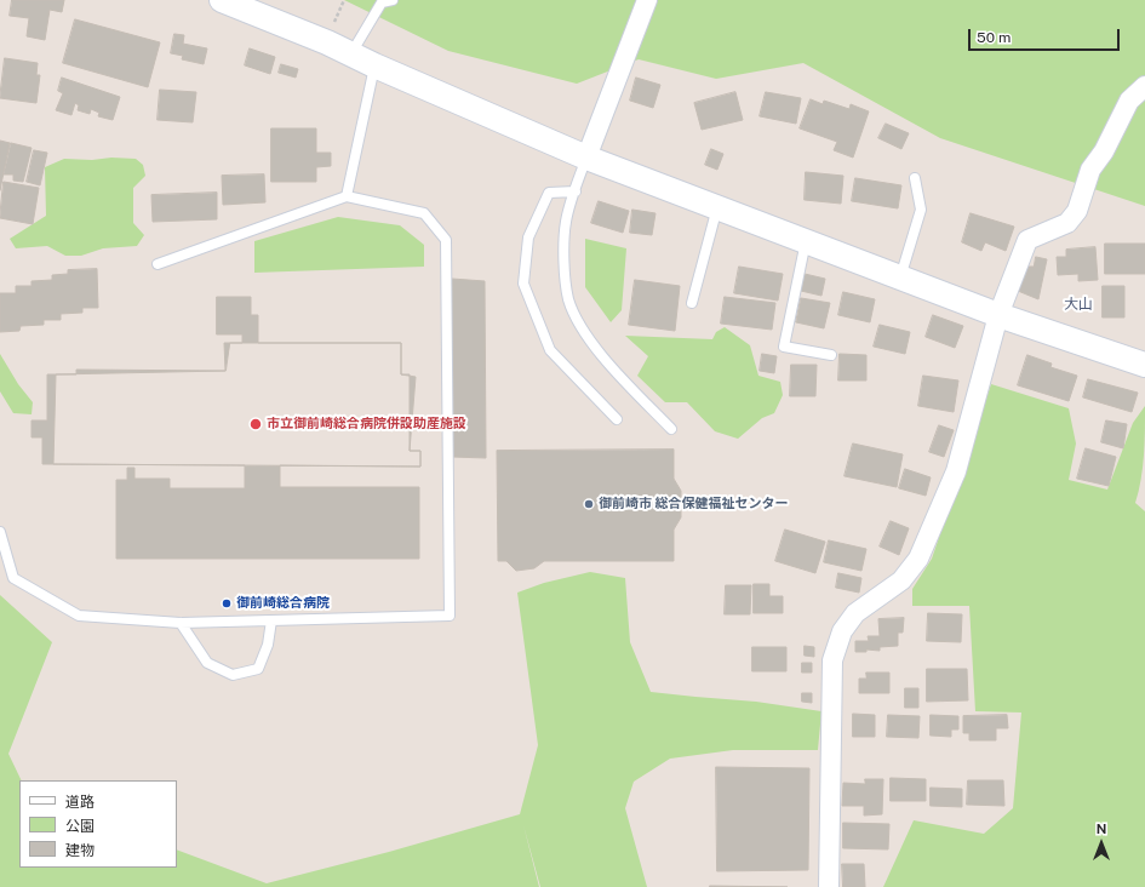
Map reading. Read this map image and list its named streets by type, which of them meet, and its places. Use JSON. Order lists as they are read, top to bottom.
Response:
{
  "districts": ["大山"],
  "places": ["市立御前崎総合病院併設助産施設", "御前崎市 総合保健福祉センター", "御前崎総合病院"],
  "legend": ["道路", "公園", "建物"],
  "scale_bar": "50 m",
  "north": "top"
}
